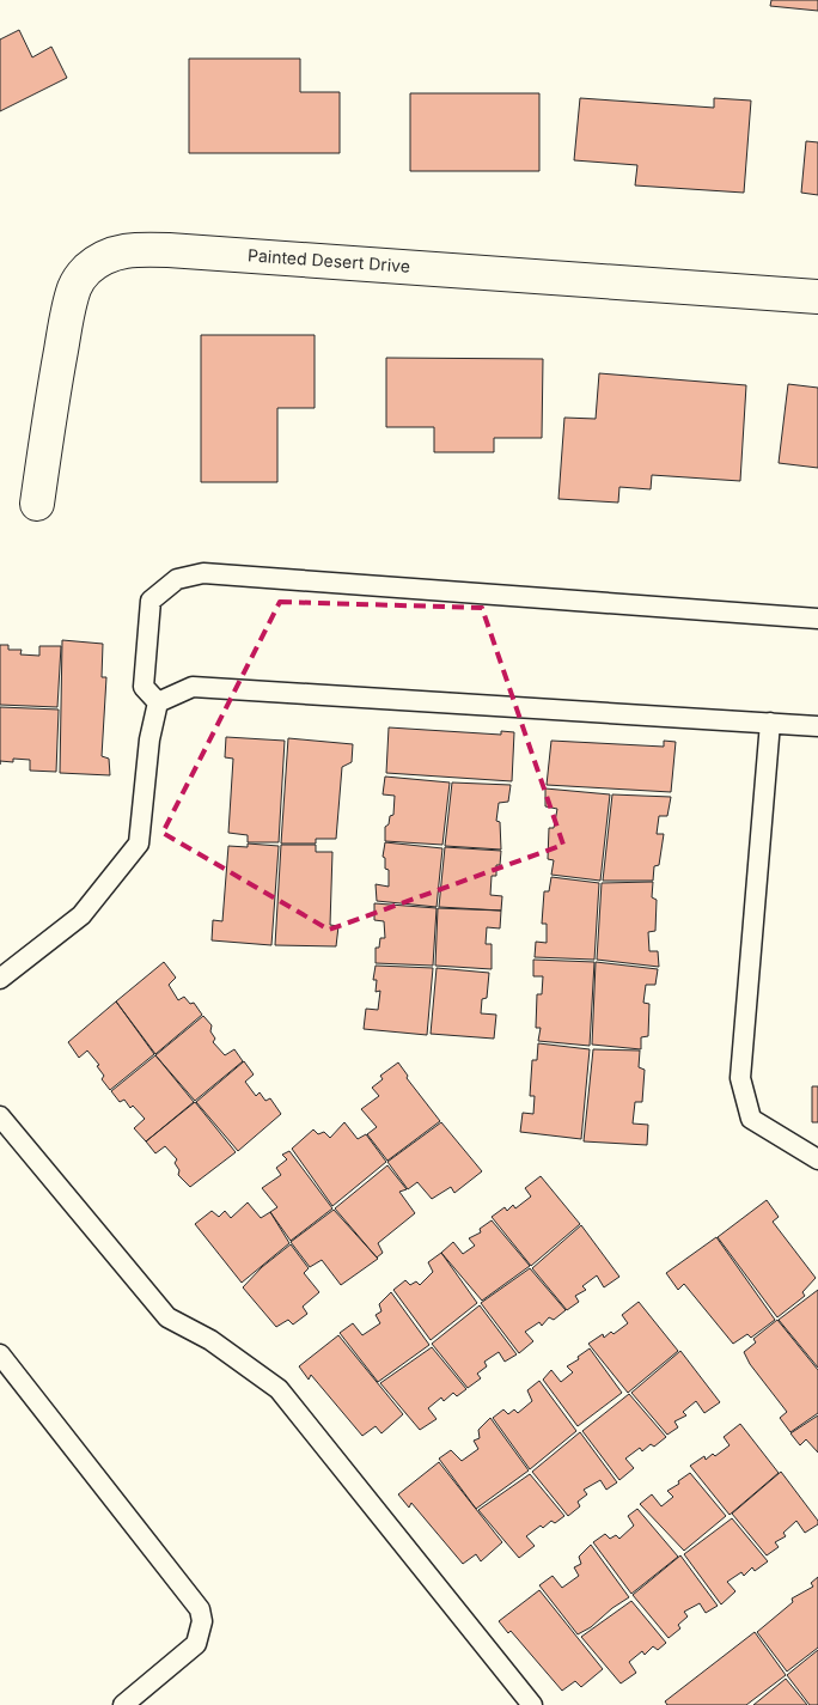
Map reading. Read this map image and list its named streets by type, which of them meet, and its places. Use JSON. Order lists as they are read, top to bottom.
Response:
{
  "streets": {
    "street": ["Painted Desert Drive"]
  }
}
